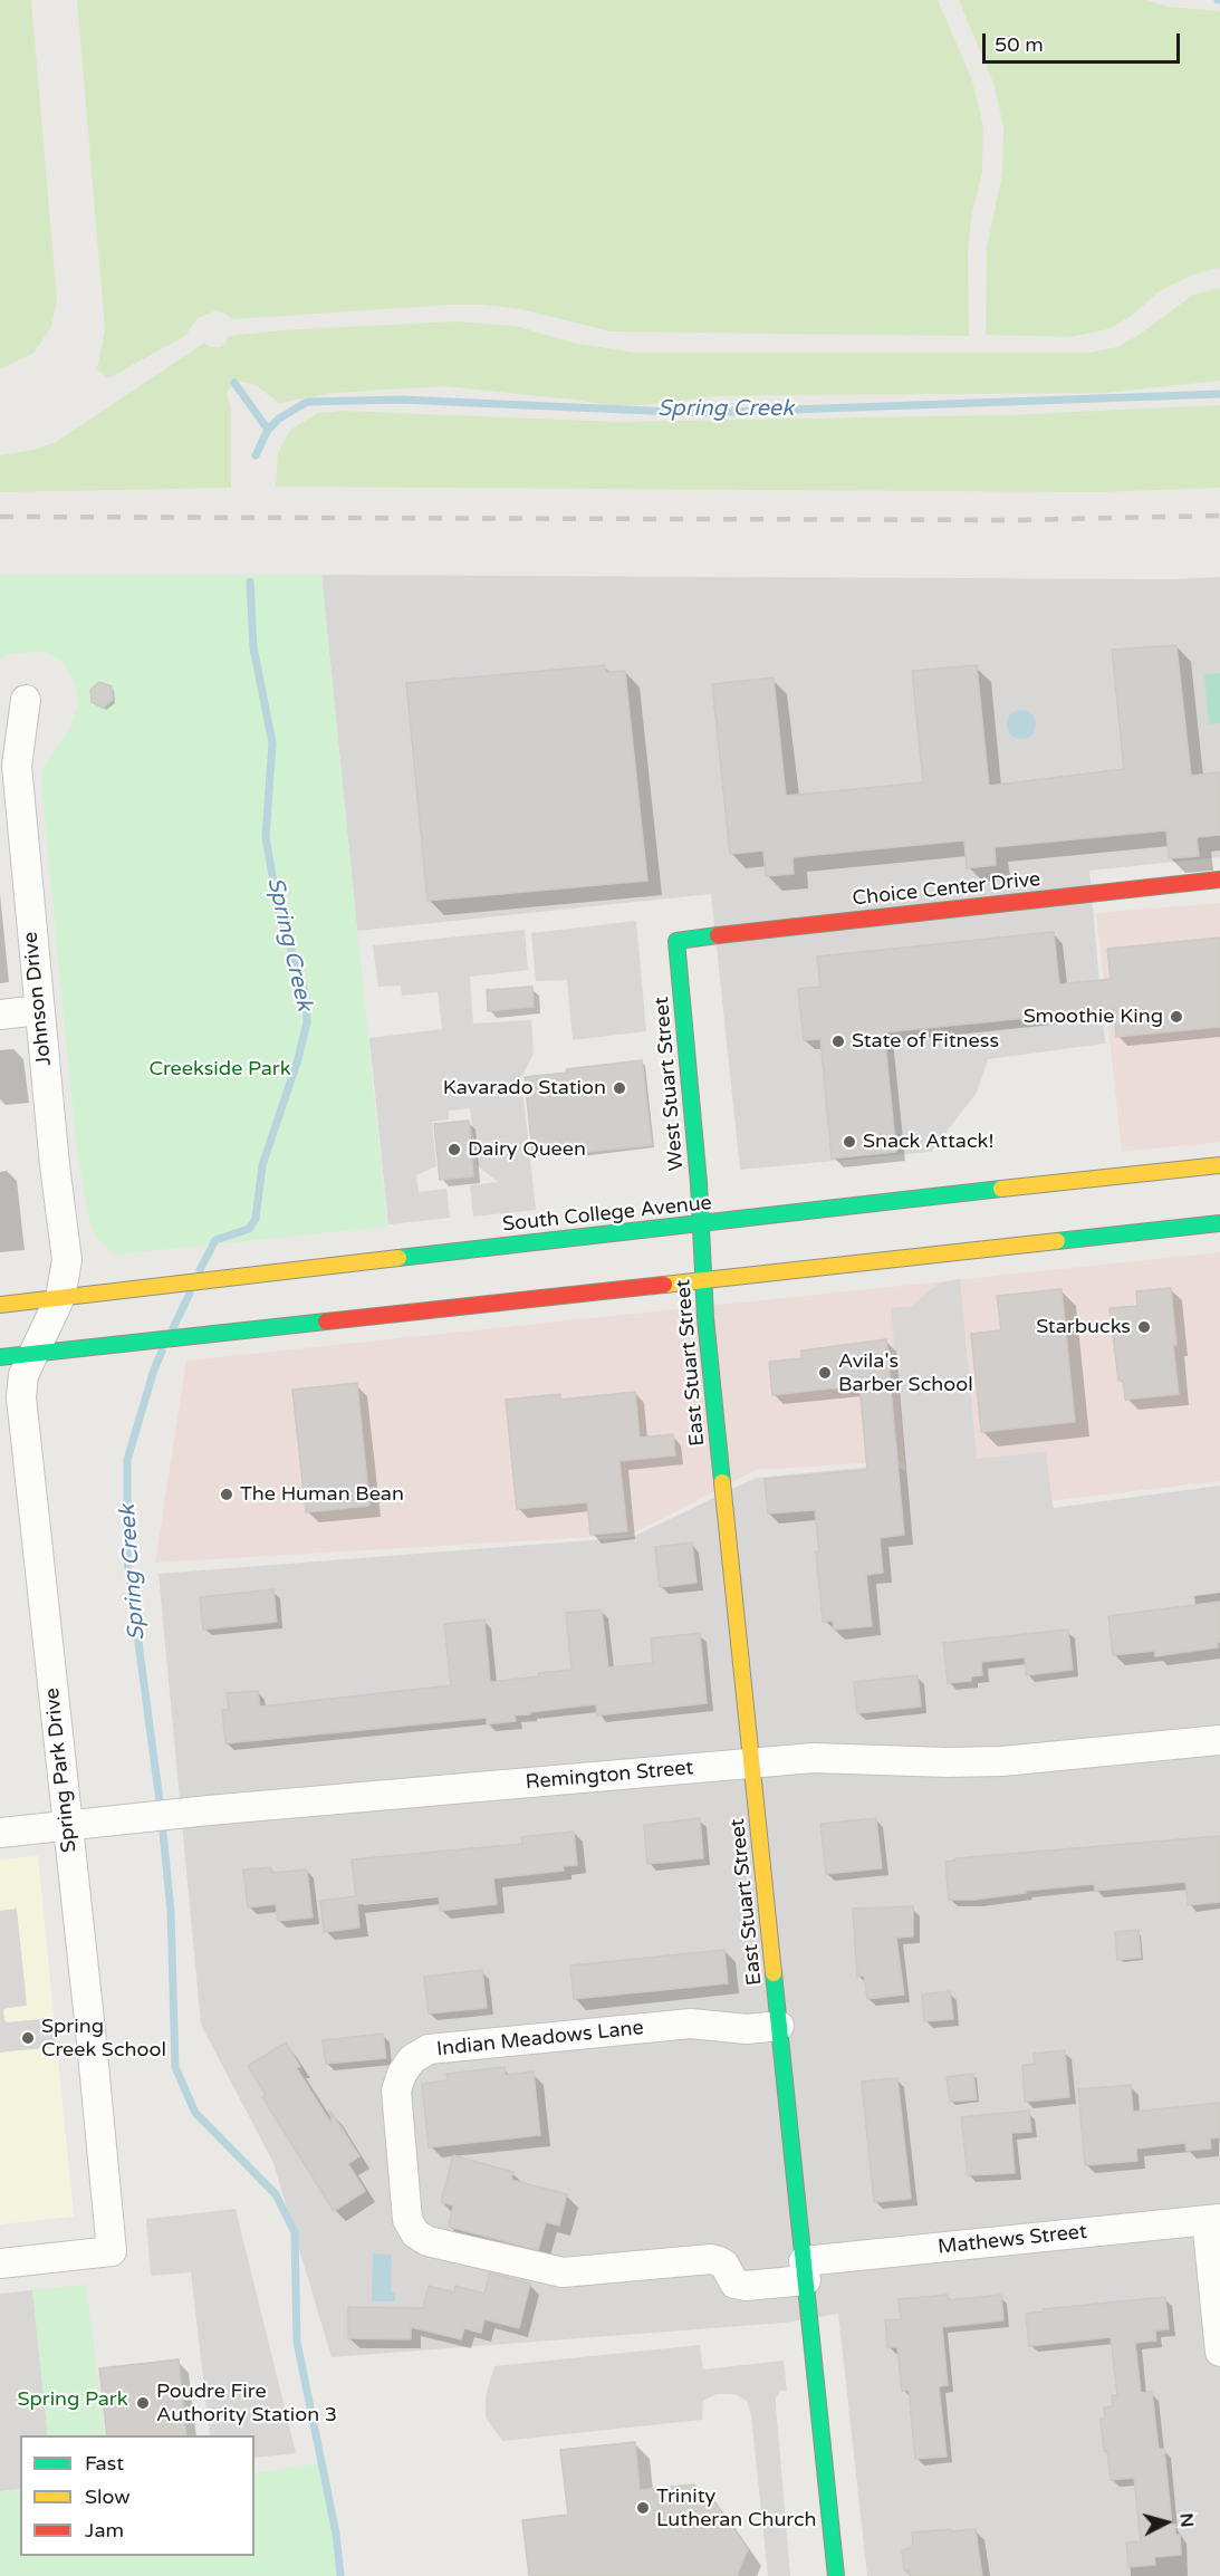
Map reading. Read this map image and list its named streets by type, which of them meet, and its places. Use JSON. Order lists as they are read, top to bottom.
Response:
{
  "streets": {
    "main road": [
      "Choice Center Drive",
      "West Stuart Street",
      "South College Avenue",
      "East Stuart Street"
    ],
    "street": [
      "Johnson Drive",
      "Spring Park Drive",
      "Remington Street",
      "Indian Meadows Lane",
      "Mathews Street"
    ]
  },
  "crossings": [
    ["Choice Center Drive", "West Stuart Street"],
    ["Johnson Drive", "South College Avenue"],
    ["Johnson Drive", "Spring Park Drive"],
    ["West Stuart Street", "South College Avenue"],
    ["West Stuart Street", "East Stuart Street"],
    ["South College Avenue", "East Stuart Street"],
    ["South College Avenue", "Spring Park Drive"],
    ["East Stuart Street", "Remington Street"],
    ["East Stuart Street", "Indian Meadows Lane"],
    ["East Stuart Street", "Mathews Street"],
    ["Spring Park Drive", "Remington Street"],
    ["Indian Meadows Lane", "Mathews Street"]
  ],
  "water": ["Spring Creek"],
  "parks": ["Creekside Park", "Spring Park"],
  "places": [
    "Smoothie King",
    "State of Fitness",
    "Kavarado Station",
    "Snack Attack!",
    "Dairy Queen",
    "Starbucks",
    "Avila's Barber School",
    "The Human Bean",
    "Spring Creek School",
    "Poudre Fire Authority Station 3",
    "Trinity Lutheran Church"
  ],
  "legend": ["Fast", "Slow", "Jam"],
  "scale_bar": "50 m",
  "north": "right"
}
